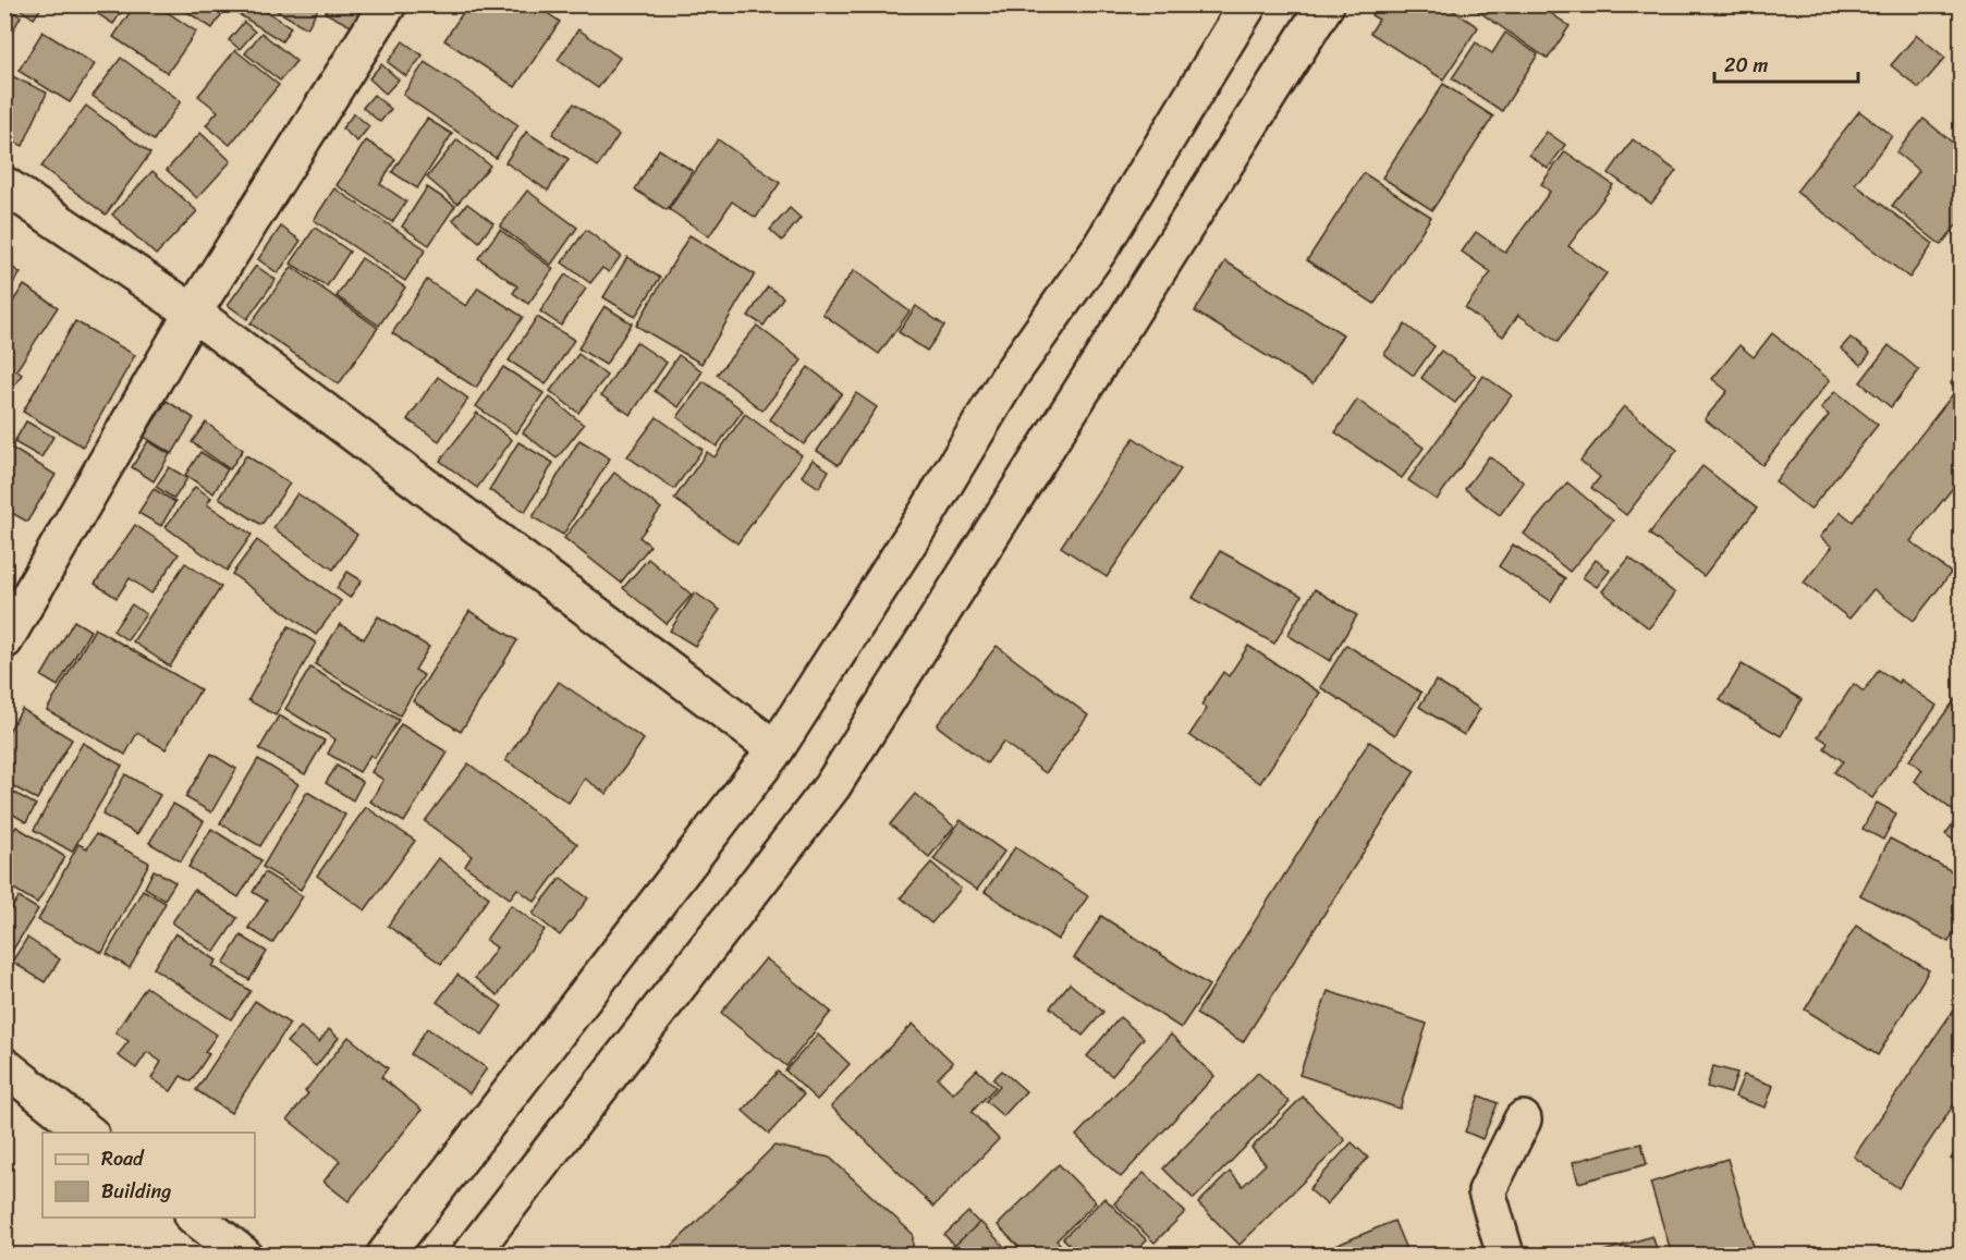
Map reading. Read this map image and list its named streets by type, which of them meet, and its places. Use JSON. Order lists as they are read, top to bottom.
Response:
{
  "legend": ["Road", "Building"],
  "scale_bar": "20 m"
}
